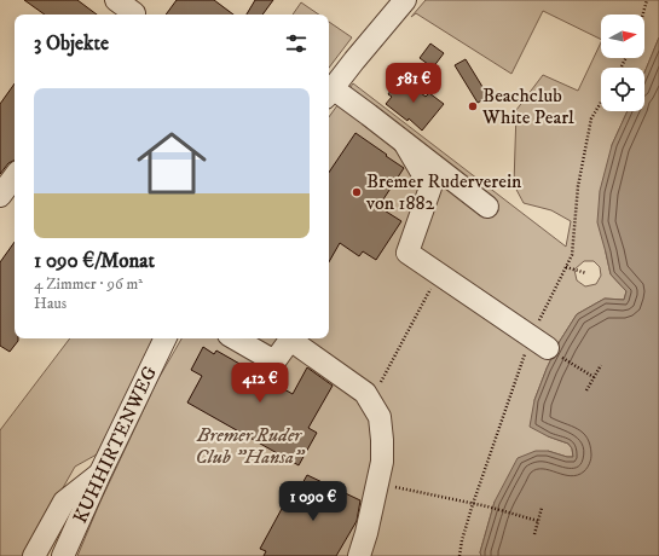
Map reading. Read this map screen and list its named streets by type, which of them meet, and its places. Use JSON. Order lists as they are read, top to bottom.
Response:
{
  "streets": {
    "street": ["KUHHIRTENWEG"]
  },
  "parks": ["Bremer Ruder Club \"Hansa\""],
  "places": ["Beachclub White Pearl", "Bremer Ruderverein von 1882"],
  "north": "right",
  "page": {
    "heading": "3 Objekte",
    "price": ["581 €", "412 €", "1 090 €"],
    "list": [
      {
        "name": "1 090 €/Monat",
        "note": "4 Zimmer · 96 m² · Haus"
      }
    ]
  }
}
